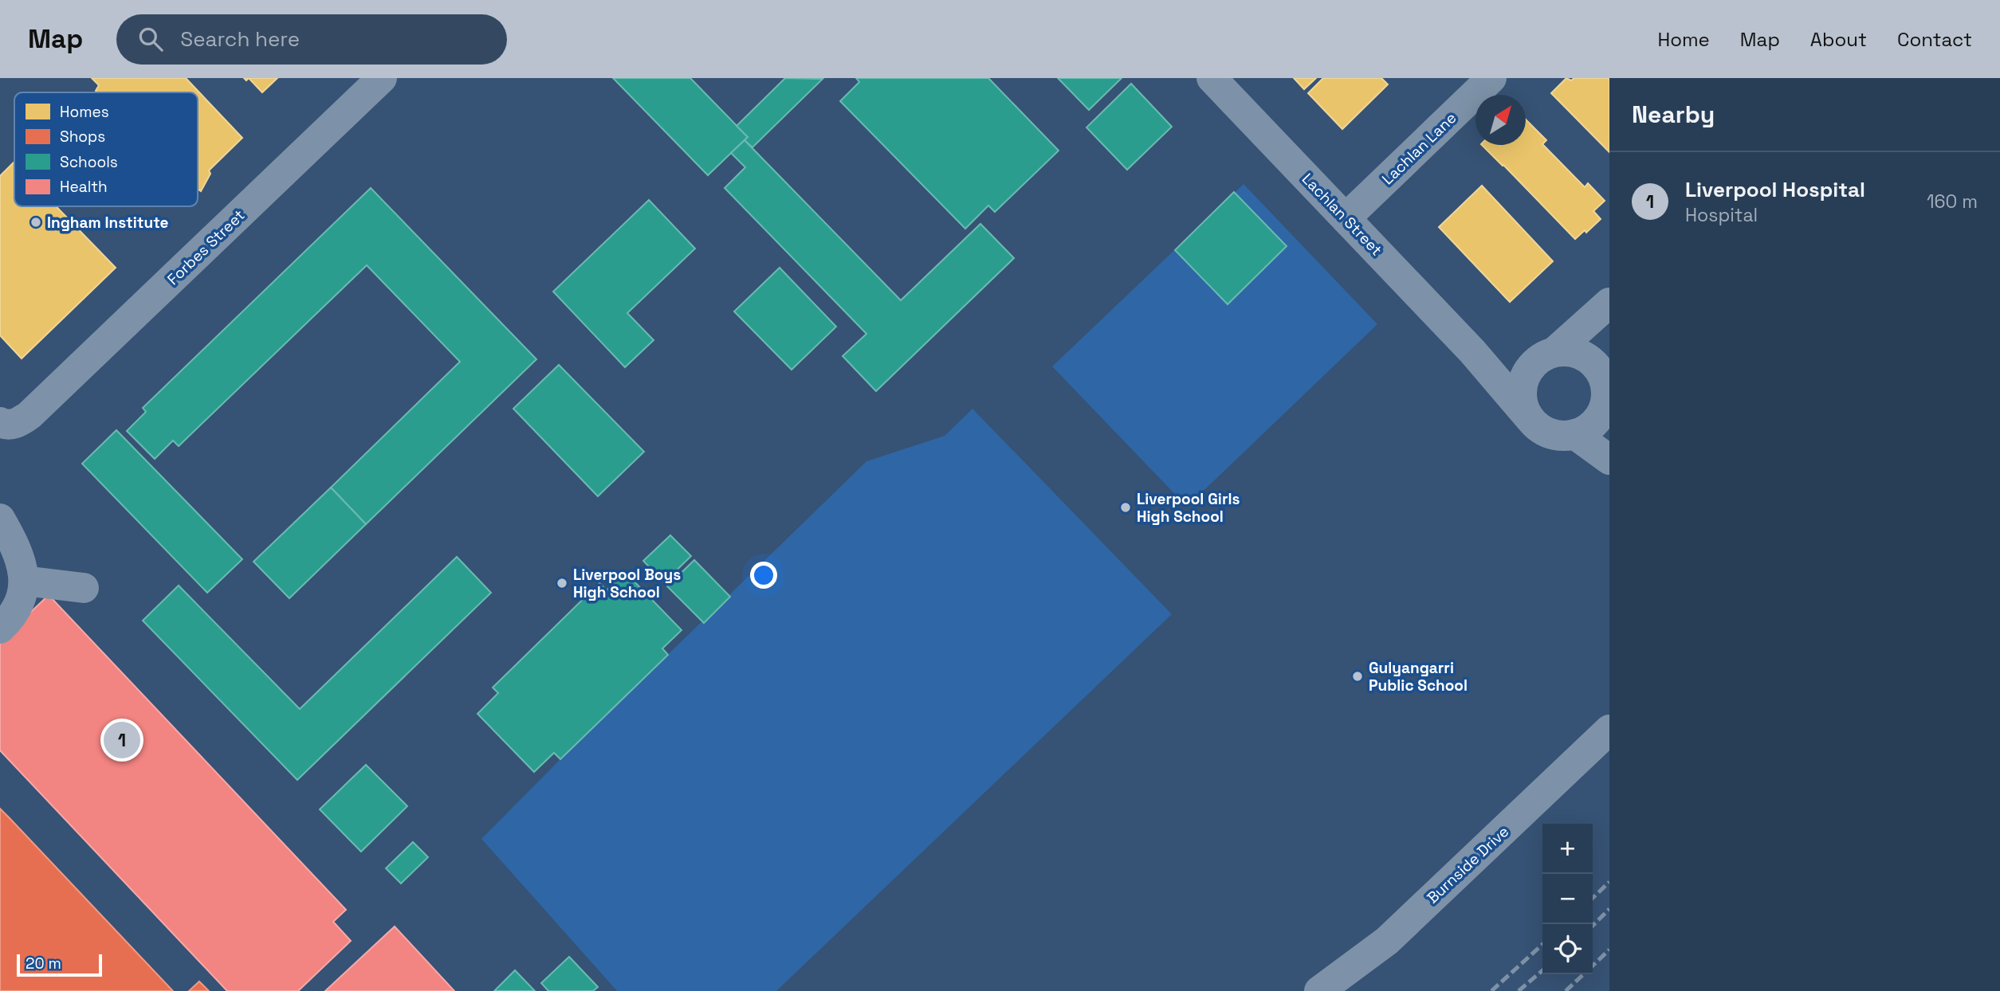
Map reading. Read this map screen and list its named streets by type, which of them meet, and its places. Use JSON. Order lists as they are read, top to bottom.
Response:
{
  "streets": {
    "street": [
      "Lachlan Lane",
      "Lachlan Street",
      "Forbes Street",
      "Burnside Drive"
    ]
  },
  "crossings": [
    ["Lachlan Lane", "Lachlan Street"]
  ],
  "places": [
    "Ingham Institute",
    "Liverpool Girls High School",
    "Liverpool Boys High School",
    "Gulyangarri Public School"
  ],
  "legend": [
    "Homes",
    "Shops",
    "Schools",
    "Health"
  ],
  "scale_bar": "20 m",
  "north": "top right",
  "page": {
    "header": "Map",
    "search": "Search here",
    "nav": [
      "Home",
      "Map",
      "About",
      "Contact"
    ],
    "heading": "Nearby",
    "list": [
      {
        "mark": "1",
        "name": "Liverpool Hospital",
        "note": "Hospital",
        "value": "160 m"
      }
    ],
    "pins": "1",
    "map_buttons": ["+", "−"],
    "scale": "20 m"
  }
}
